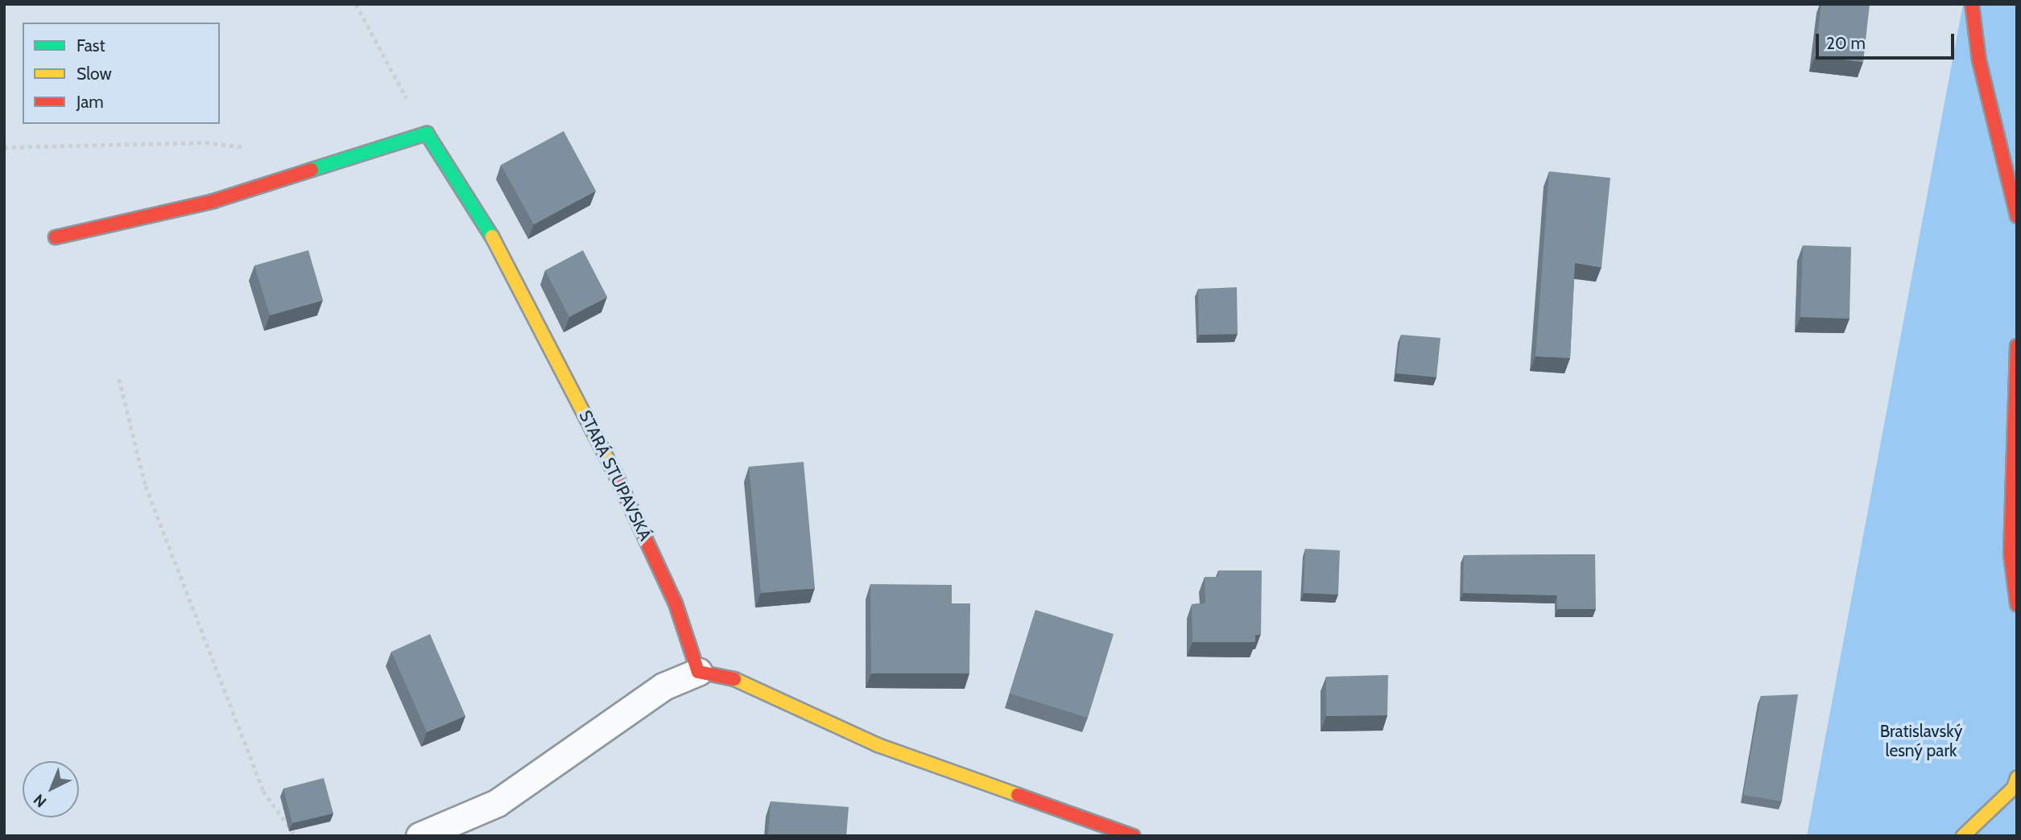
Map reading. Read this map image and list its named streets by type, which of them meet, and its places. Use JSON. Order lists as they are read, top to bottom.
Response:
{
  "streets": {
    "street": ["STARÁ STUPAVSKÁ"]
  },
  "parks": ["Bratislavský lesný park"],
  "legend": ["Fast", "Slow", "Jam"],
  "scale_bar": "20 m",
  "north": "bottom left"
}
